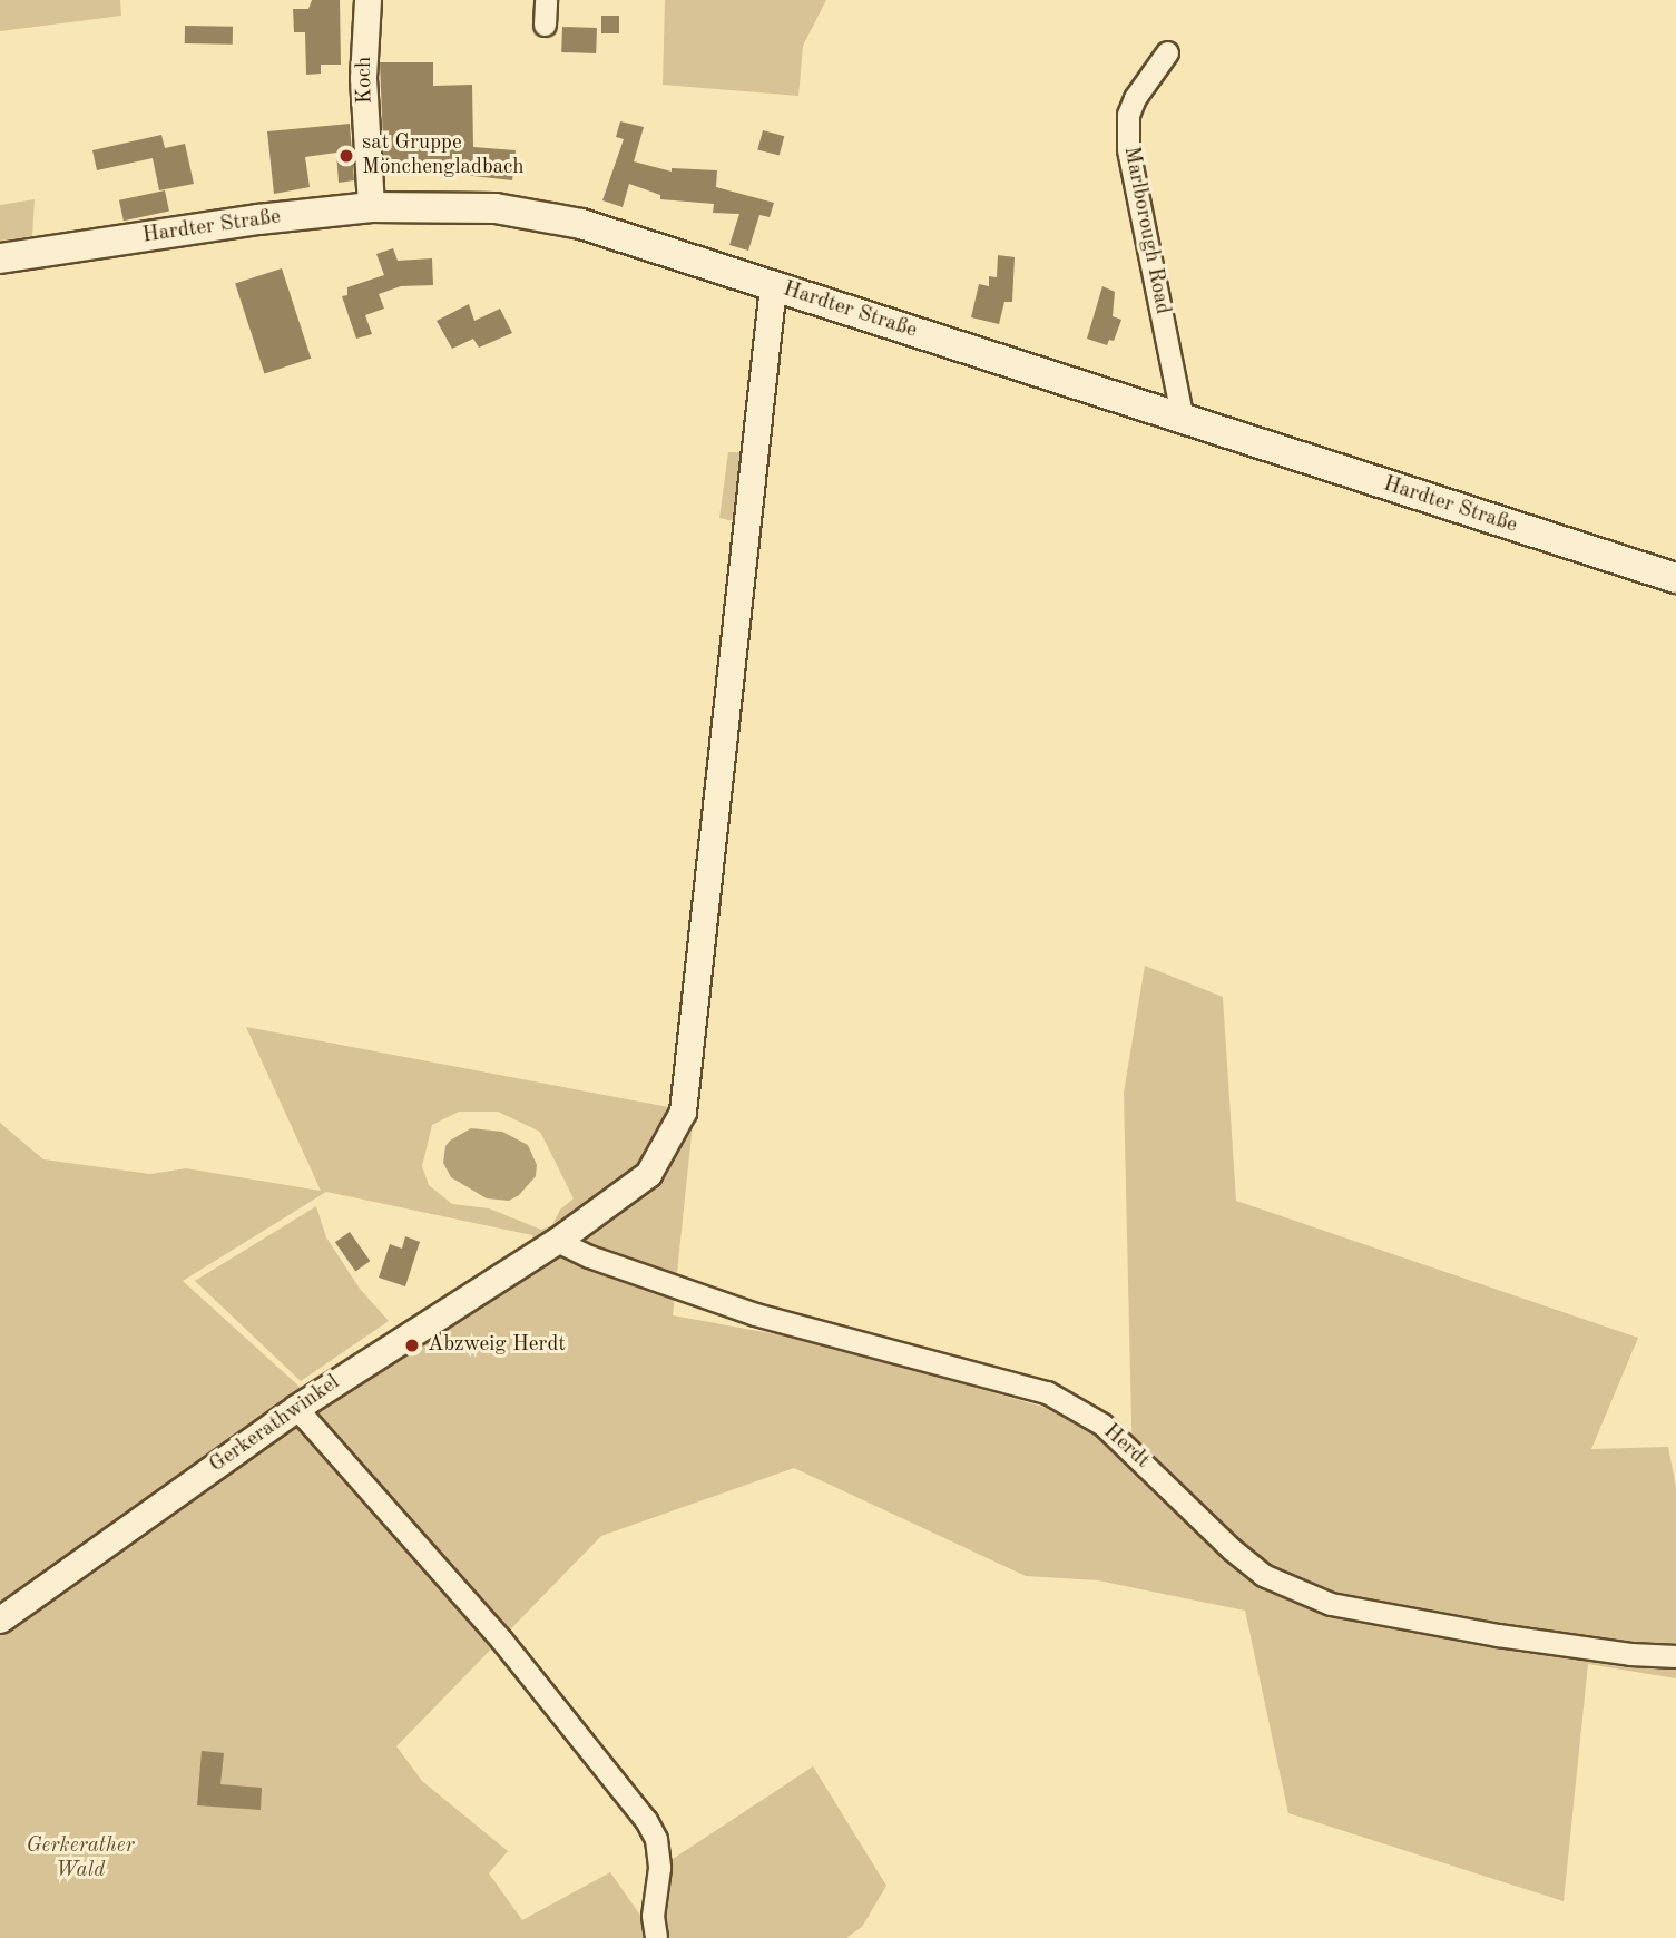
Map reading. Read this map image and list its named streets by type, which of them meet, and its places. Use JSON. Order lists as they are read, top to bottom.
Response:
{
  "streets": {
    "main road": ["Hardter Straße"],
    "street": [
      "Koch",
      "Marlborough Road",
      "Gerkerathwinkel",
      "Herdt"
    ]
  },
  "crossings": [
    ["Koch", "Hardter Straße"],
    ["Hardter Straße", "Marlborough Road"],
    ["Hardter Straße", "Gerkerathwinkel"],
    ["Gerkerathwinkel", "Herdt"]
  ],
  "parks": ["Gerkerather Wald"],
  "places": ["sat Gruppe Mönchengladbach", "Abzweig Herdt"]
}
